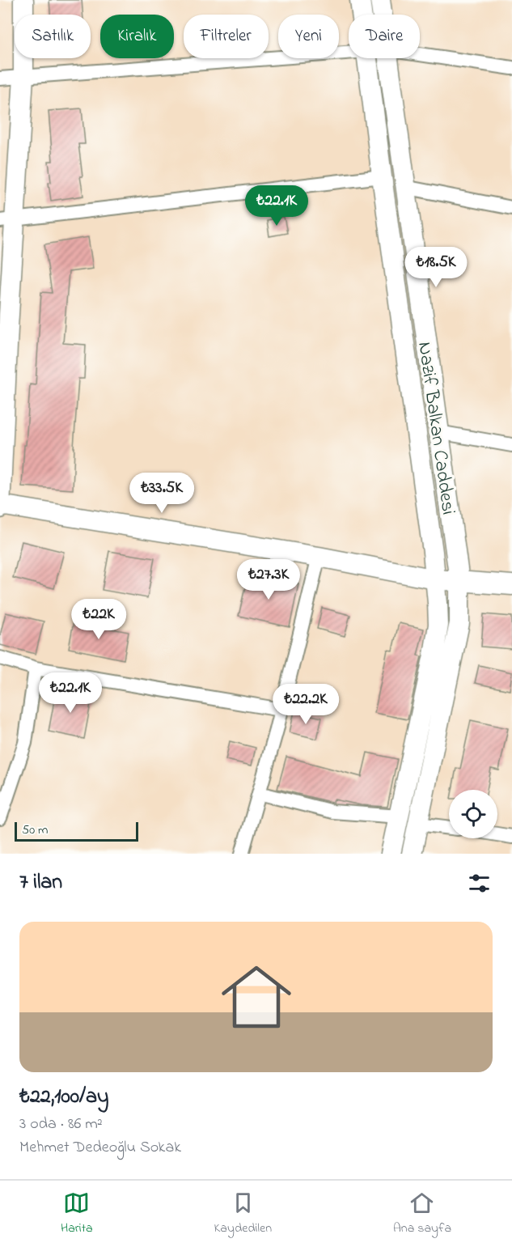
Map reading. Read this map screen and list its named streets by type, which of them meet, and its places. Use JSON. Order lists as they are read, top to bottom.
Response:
{
  "streets": {
    "main road": ["Nazif Balkan Caddesi"]
  },
  "scale_bar": "50 m",
  "page": {
    "chip": [
      "Satılık",
      "Kiralık",
      "Filtreler",
      "Yeni",
      "Daire"
    ],
    "price": [
      "₺22.1K",
      "₺18.5K",
      "₺33.5K",
      "₺27.3K",
      "₺22K",
      "₺22.1K",
      "₺22.2K"
    ],
    "scale": "50 m",
    "heading": "7 ilan",
    "list": [
      {
        "name": "₺22,100/ay",
        "note": "3 oda · 86 m² · Mehmet Dedeoğlu Sokak"
      }
    ],
    "tabs": ["Harita", "Kaydedilen", "Ana sayfa"]
  }
}
